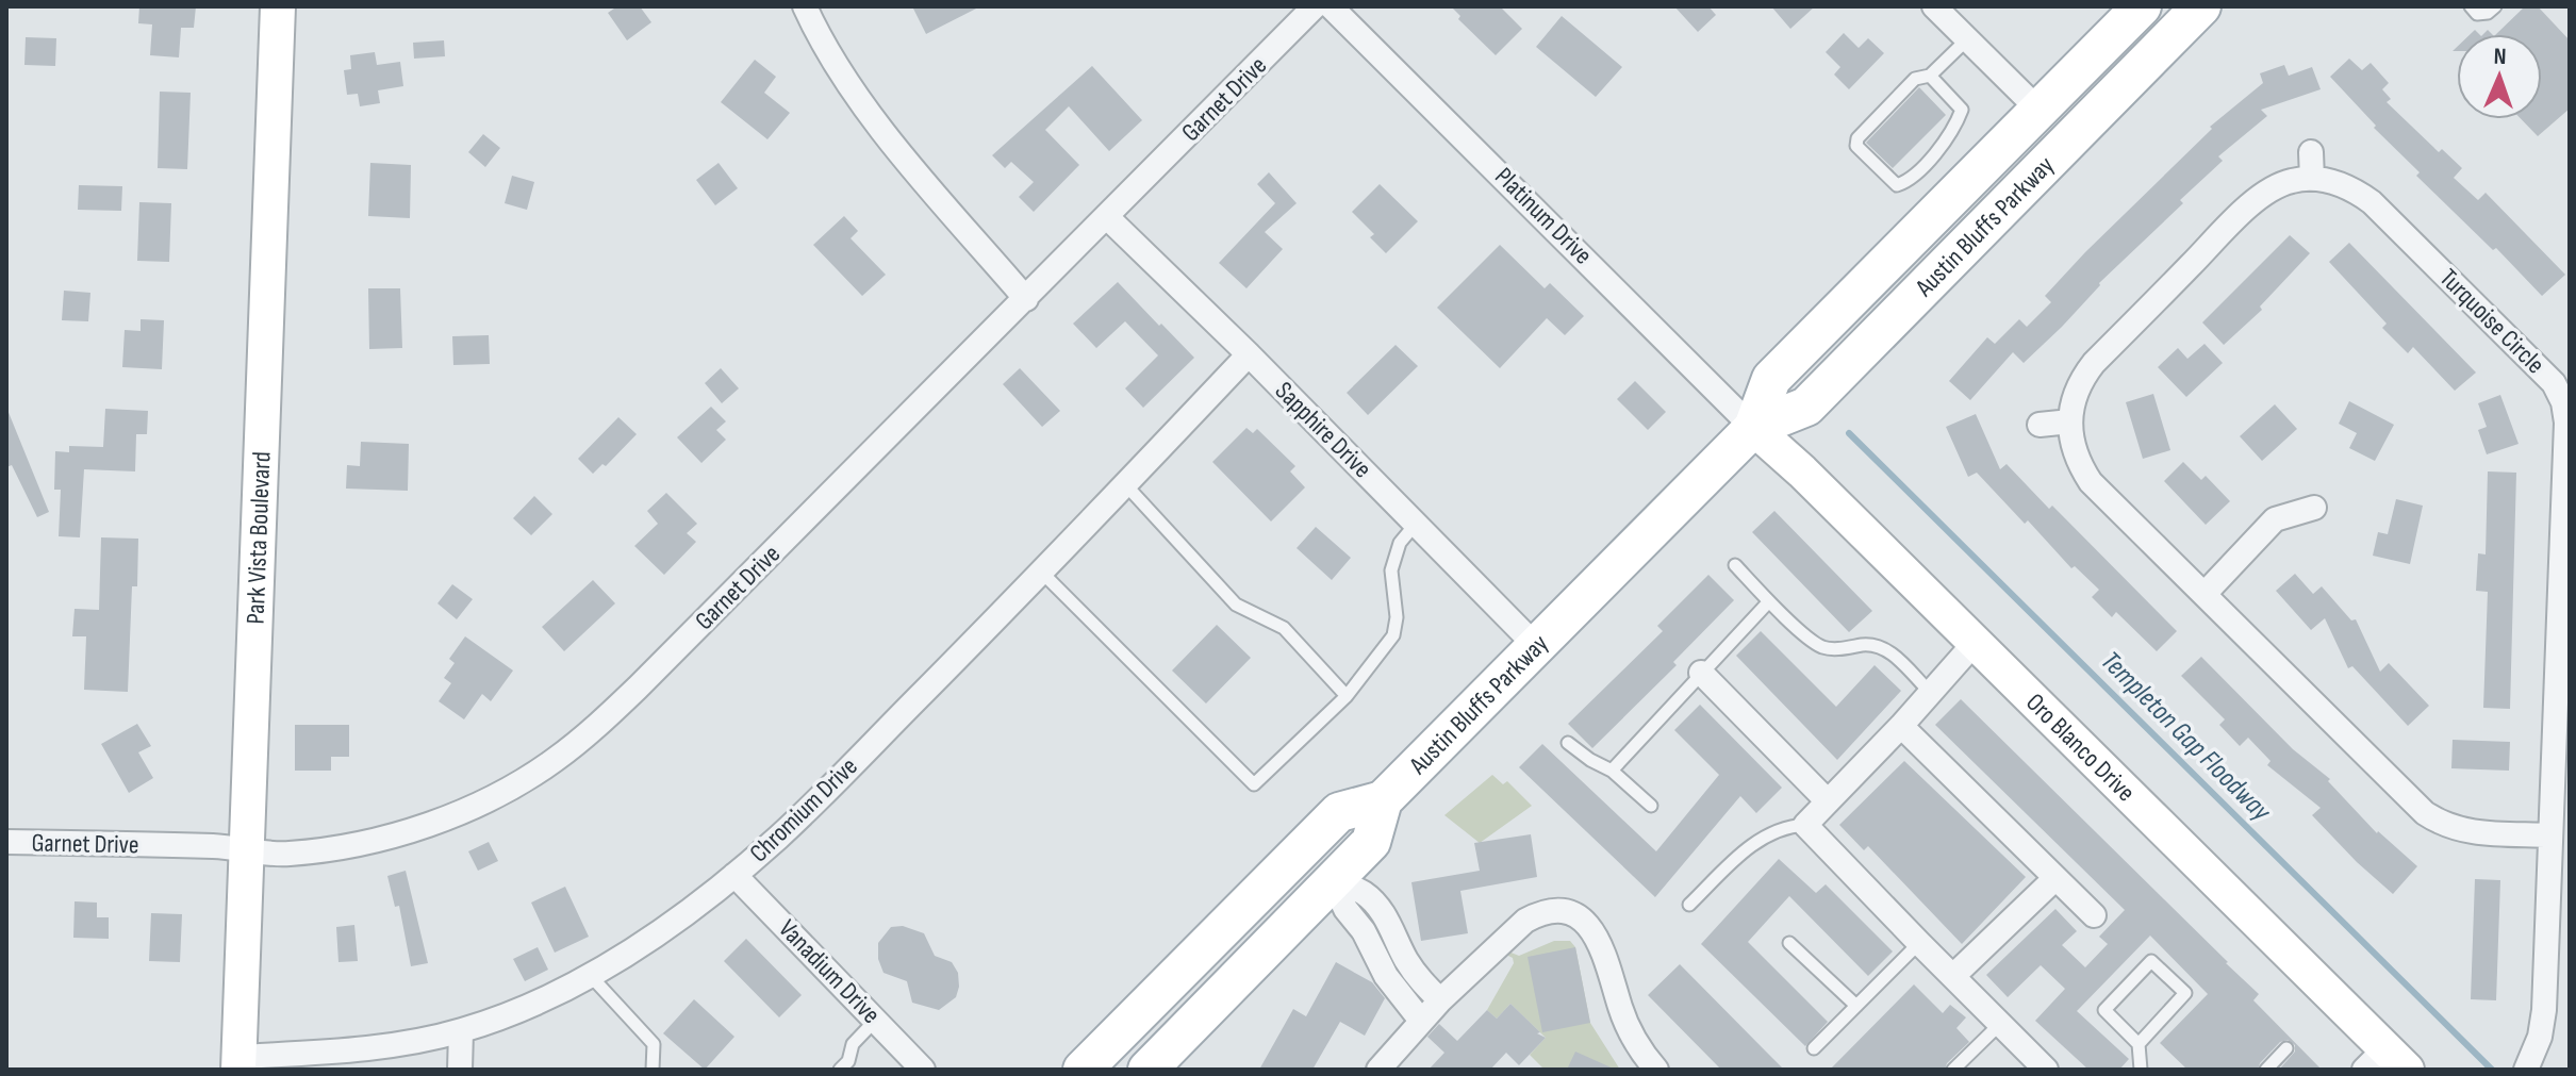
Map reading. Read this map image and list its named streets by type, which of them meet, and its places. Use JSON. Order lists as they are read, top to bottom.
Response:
{
  "streets": {
    "main road": ["Austin Bluffs Parkway"],
    "street": [
      "Garnet Drive",
      "Platinum Drive",
      "Turquoise Circle",
      "Sapphire Drive",
      "Park Vista Boulevard",
      "Oro Blanco Drive",
      "Chromium Drive",
      "Vanadium Drive"
    ]
  },
  "crossings": [
    ["Garnet Drive", "Sapphire Drive"],
    ["Garnet Drive", "Park Vista Boulevard"],
    ["Platinum Drive", "Austin Bluffs Parkway"],
    ["Platinum Drive", "Oro Blanco Drive"],
    ["Austin Bluffs Parkway", "Sapphire Drive"],
    ["Austin Bluffs Parkway", "Oro Blanco Drive"],
    ["Sapphire Drive", "Chromium Drive"],
    ["Park Vista Boulevard", "Chromium Drive"],
    ["Chromium Drive", "Vanadium Drive"]
  ],
  "water": ["Templeton Gap Floodway"],
  "north": "top"
}
